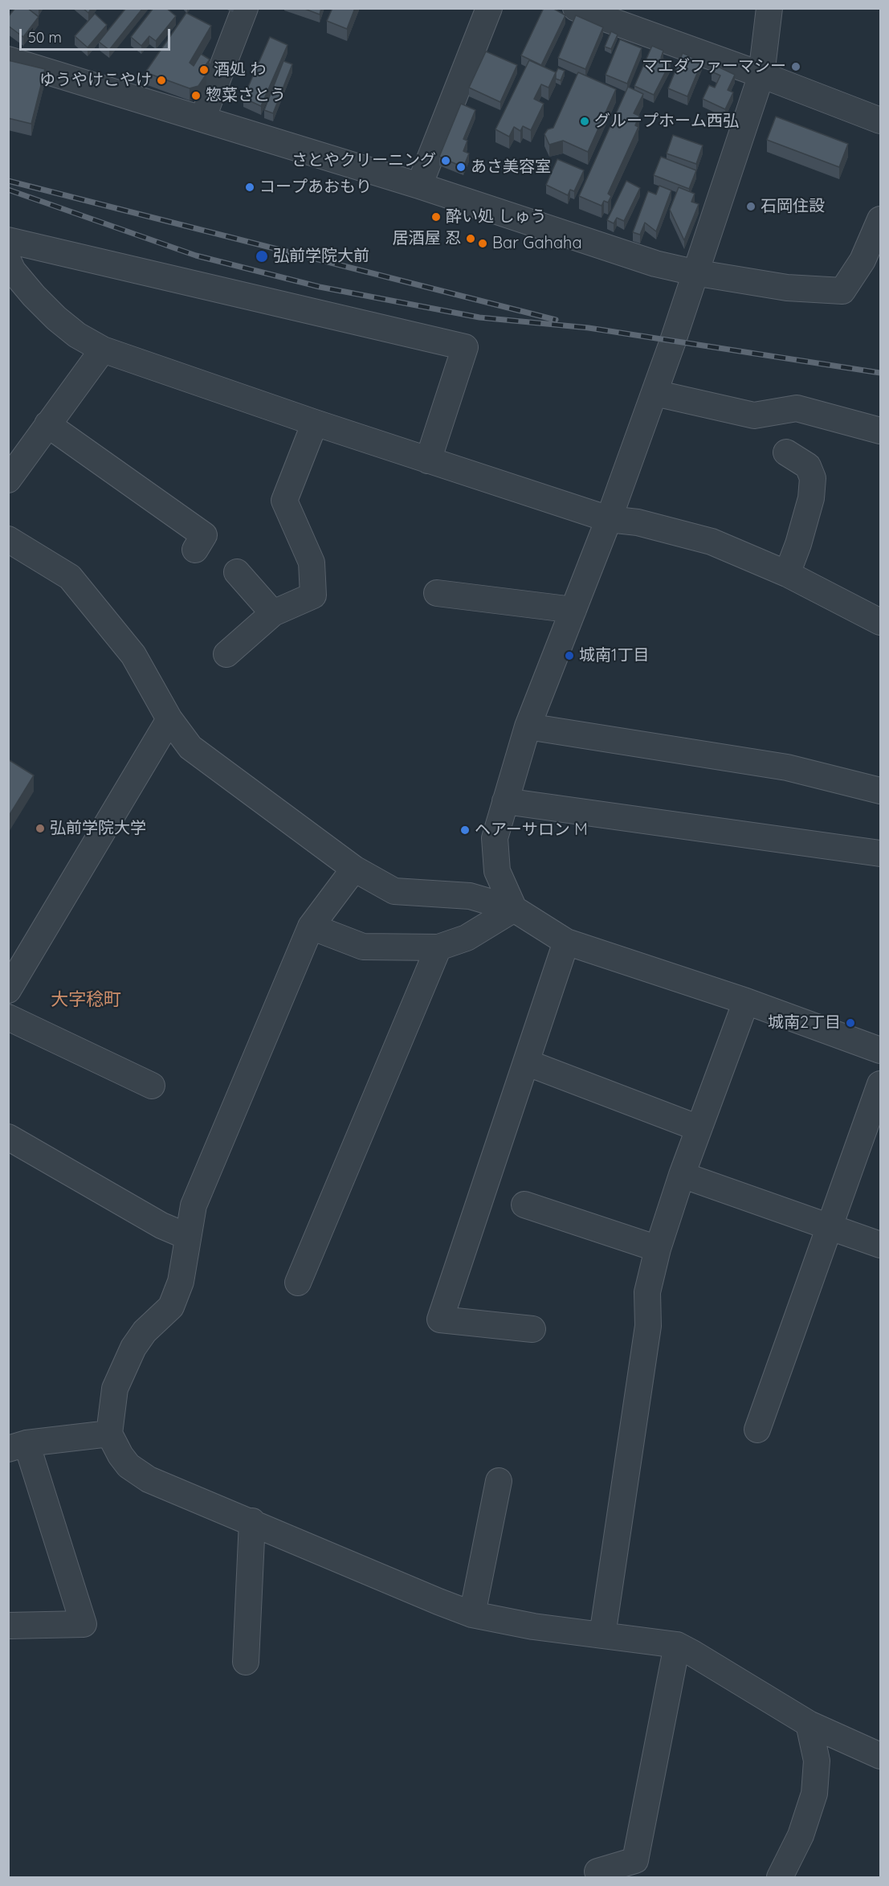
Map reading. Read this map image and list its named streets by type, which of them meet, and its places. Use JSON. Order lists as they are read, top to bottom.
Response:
{
  "districts": ["大字稔町"],
  "places": [
    "マエダファーマシー",
    "酒処 わ",
    "ゆうやけこやけ",
    "惣菜さとう",
    "グループホーム西弘",
    "さとやクリーニング",
    "あさ美容室",
    "コープあおもり",
    "石岡住設",
    "酔い処 しゅう",
    "居酒屋 忍",
    "Bar Gahaha",
    "弘前学院大前",
    "城南1丁目",
    "弘前学院大学",
    "ヘアーサロン M",
    "城南2丁目"
  ],
  "scale_bar": "50 m"
}
